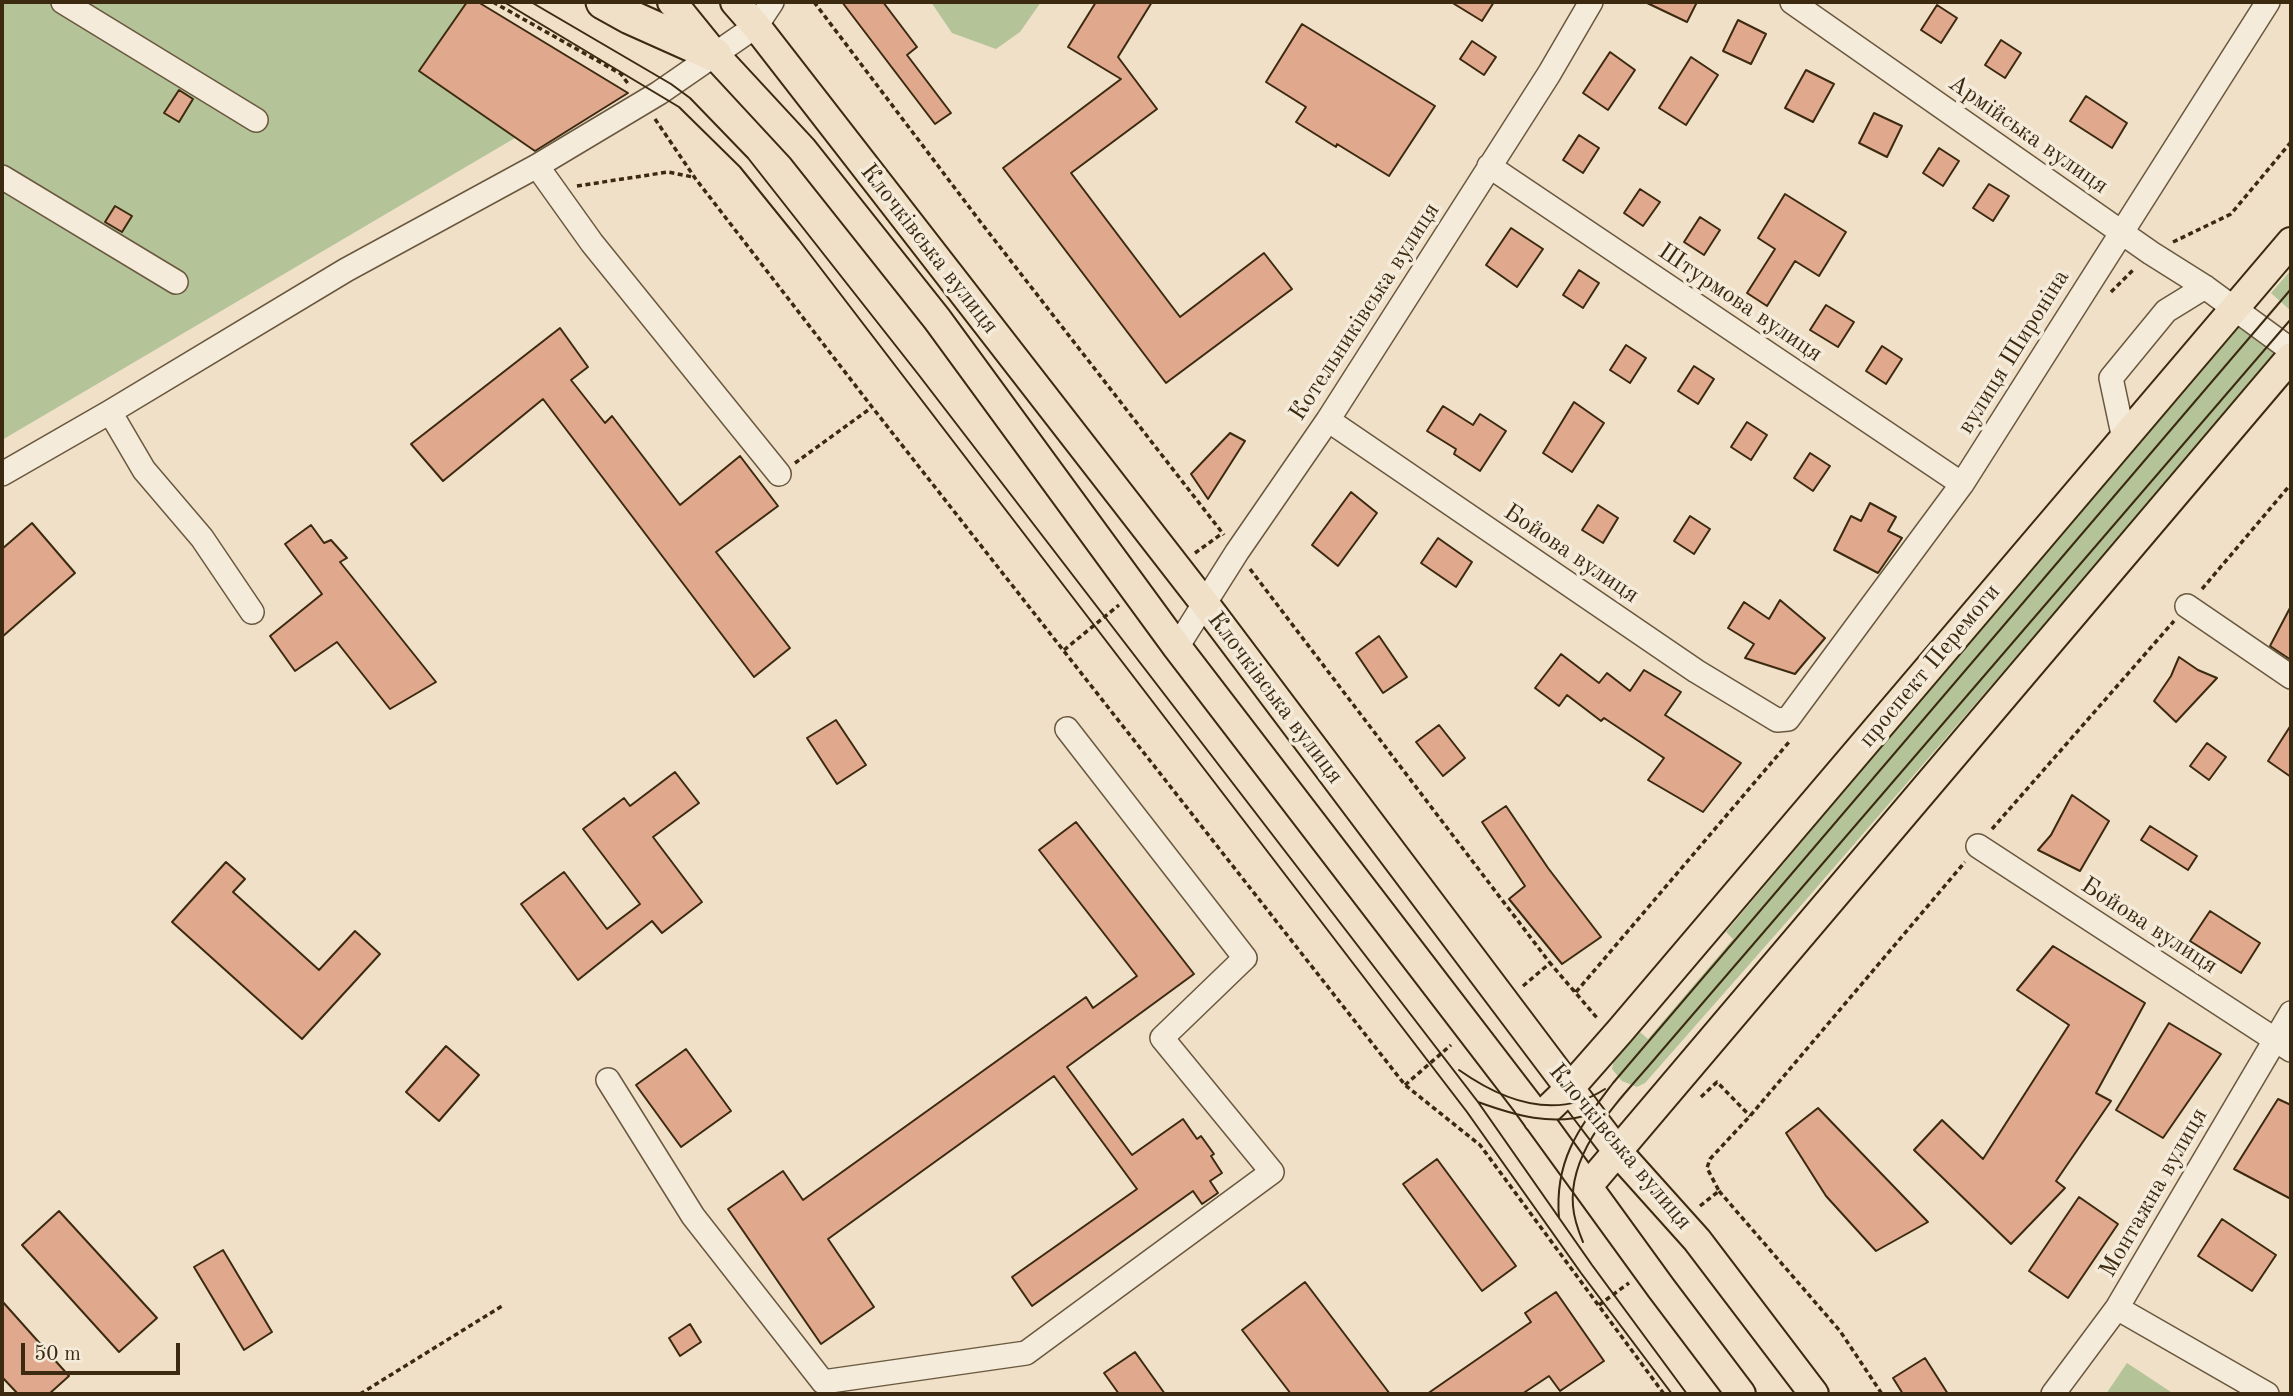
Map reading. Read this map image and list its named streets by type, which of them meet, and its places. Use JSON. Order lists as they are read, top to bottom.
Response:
{
  "streets": {
    "main road": ["Клочківська вулиця", "проспект Перемоги"],
    "street": [
      "Армійська вулиця",
      "Штурмова вулиця",
      "Котельниківська вулиця",
      "вулиця Широніна",
      "Бойова вулиця",
      "Монтажна вулиця"
    ]
  },
  "crossings": [
    ["Армійська вулиця", "вулиця Широніна"],
    ["Армійська вулиця", "проспект Перемоги"],
    ["Клочківська вулиця", "Котельниківська вулиця"],
    ["Клочківська вулиця", "проспект Перемоги"],
    ["Штурмова вулиця", "Котельниківська вулиця"],
    ["Штурмова вулиця", "вулиця Широніна"],
    ["Котельниківська вулиця", "Бойова вулиця"],
    ["вулиця Широніна", "Бойова вулиця"],
    ["Бойова вулиця", "Монтажна вулиця"]
  ],
  "scale_bar": "50 m"
}
